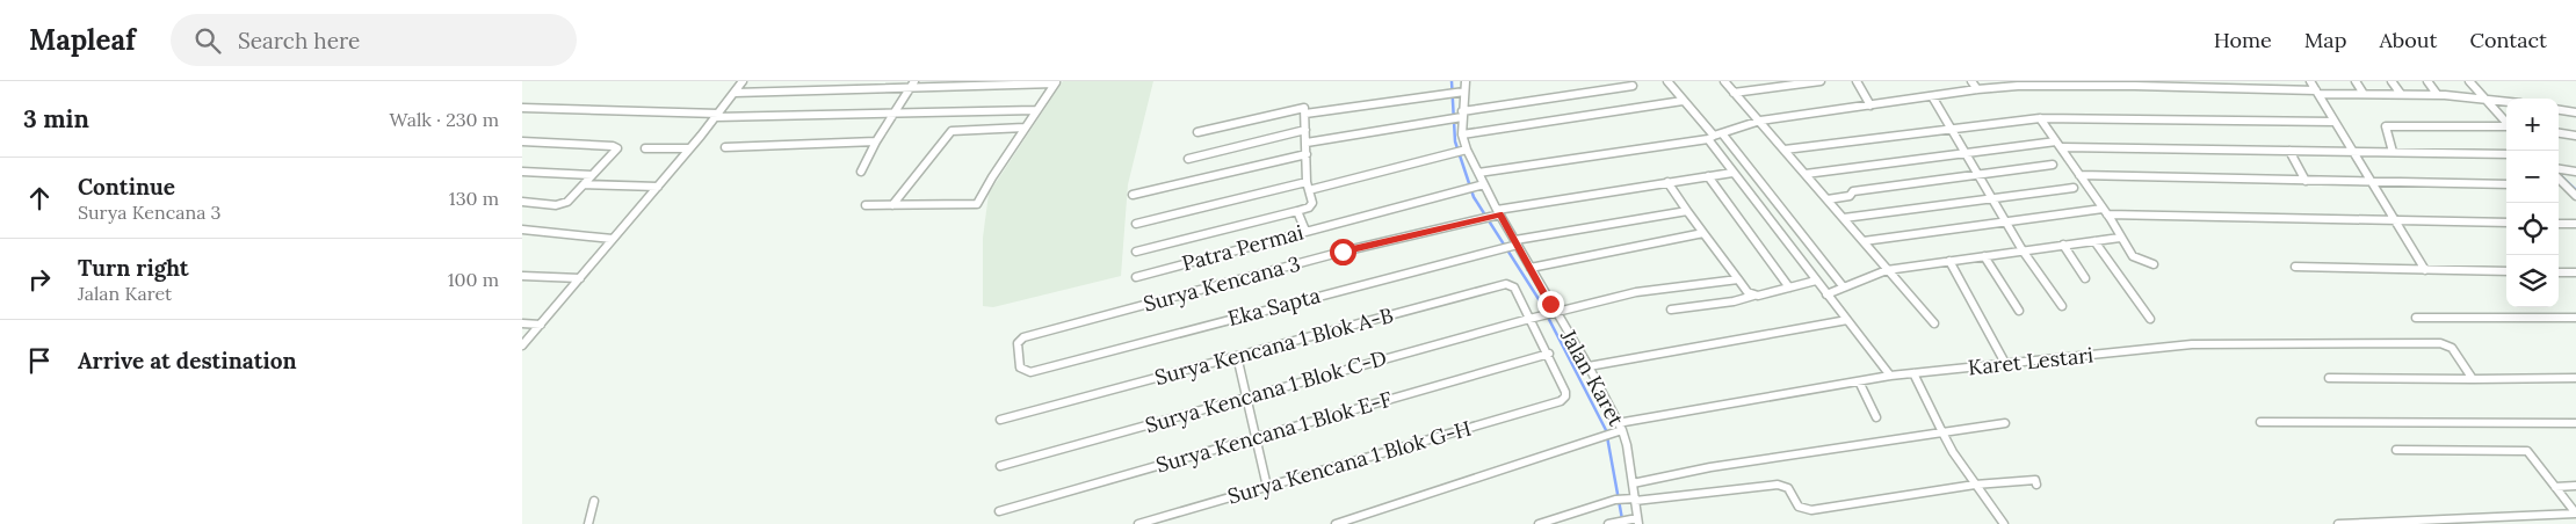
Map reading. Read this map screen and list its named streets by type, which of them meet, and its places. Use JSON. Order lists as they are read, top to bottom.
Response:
{
  "streets": {
    "street": [
      "Patra Permai",
      "Surya Kencana 3",
      "Eka Sapta",
      "Surya Kencana 1 Blok A-B",
      "Karet Lestari",
      "Jalan Karet",
      "Surya Kencana 1 Blok C-D",
      "Surya Kencana 1 Blok E-F",
      "Surya Kencana 1 Blok G-H"
    ]
  },
  "crossings": [
    ["Patra Permai", "Jalan Karet"],
    ["Surya Kencana 3", "Eka Sapta"],
    ["Surya Kencana 3", "Jalan Karet"],
    ["Eka Sapta", "Jalan Karet"],
    ["Surya Kencana 1 Blok A-B", "Surya Kencana 1 Blok C-D"],
    ["Surya Kencana 1 Blok A-B", "Surya Kencana 1 Blok E-F"],
    ["Surya Kencana 1 Blok A-B", "Surya Kencana 1 Blok G-H"],
    ["Karet Lestari", "Jalan Karet"],
    ["Jalan Karet", "Surya Kencana 1 Blok C-D"]
  ],
  "page": {
    "header": "Mapleaf",
    "search": "Search here",
    "nav": [
      "Home",
      "Map",
      "About",
      "Contact"
    ],
    "heading": ["3 min", "Walk · 230 m"],
    "map_buttons": ["+", "−"],
    "list": [
      ["Continue", "Surya Kencana 3", "130 m"],
      ["Turn right", "Jalan Karet", "100 m"],
      "Arrive at destination"
    ]
  }
}
